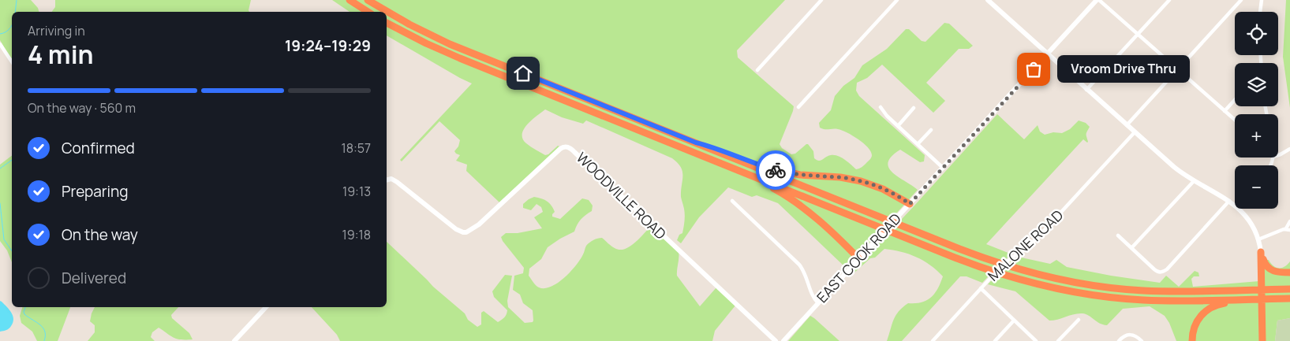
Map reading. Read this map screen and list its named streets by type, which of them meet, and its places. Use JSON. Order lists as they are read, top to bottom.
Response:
{
  "streets": {
    "street": ["WOODVILLE ROAD", "MALONE ROAD", "EAST COOK ROAD"]
  },
  "places": ["Vroom Drive Thru"],
  "page": {
    "map_buttons": ["+", "−"],
    "heading": ["4 min", "Arriving in", "19:24–19:29"],
    "bubble": "Vroom Drive Thru",
    "bar": "On the way · 560 m",
    "list": [
      ["Confirmed", "18:57"],
      ["Preparing", "19:13"],
      ["On the way", "19:18"],
      "Delivered"
    ]
  }
}
